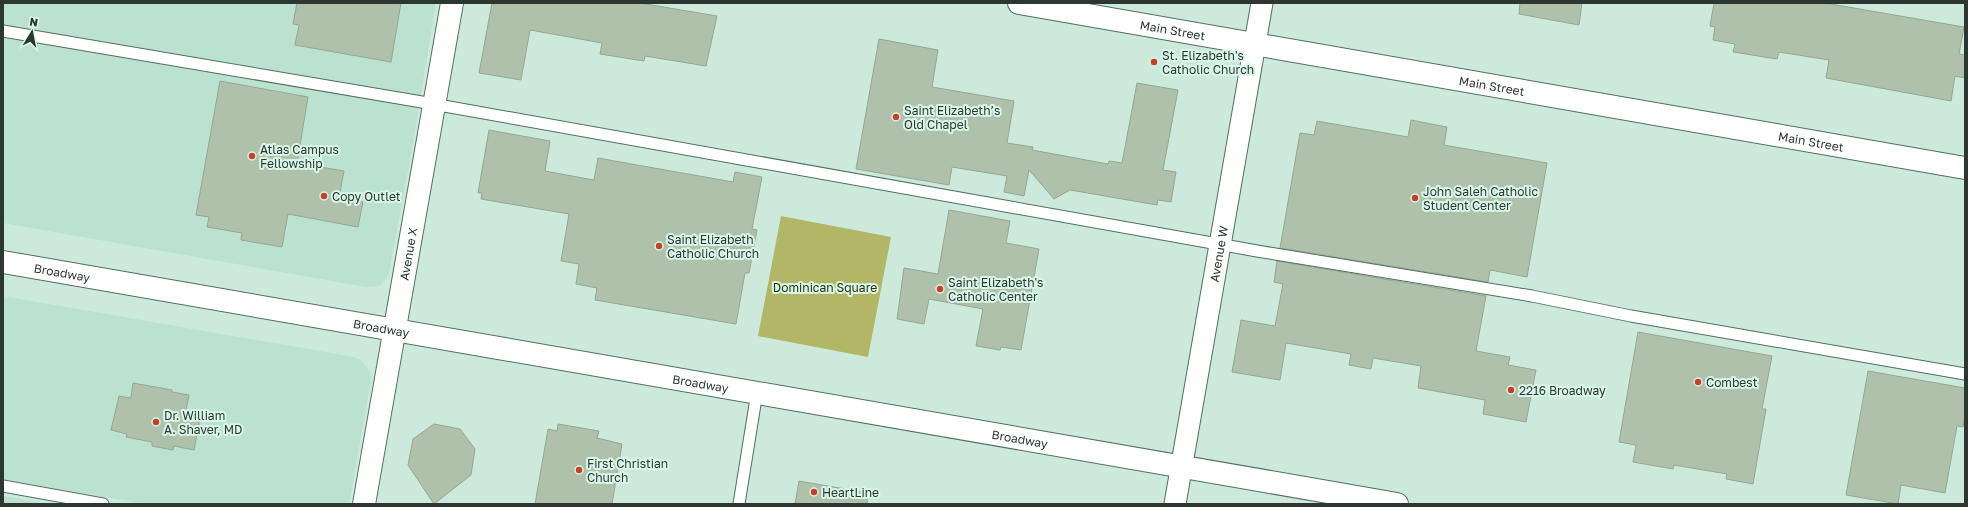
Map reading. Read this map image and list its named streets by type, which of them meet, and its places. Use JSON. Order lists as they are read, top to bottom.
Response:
{
  "streets": {
    "street": [
      "Main Street",
      "Avenue X",
      "Avenue W",
      "Broadway"
    ]
  },
  "crossings": [
    ["Main Street", "Avenue W"],
    ["Avenue X", "Broadway"],
    ["Avenue W", "Broadway"]
  ],
  "parks": ["Dominican Square"],
  "places": [
    "St. Elizabeth's Catholic Church",
    "Saint Elizabeth’s Old Chapel",
    "Atlas Campus Fellowship",
    "Copy Outlet",
    "John Saleh Catholic Student Center",
    "Saint Elizabeth Catholic Church",
    "Saint Elizabeth's Catholic Center",
    "Combest",
    "2216 Broadway",
    "Dr. William A. Shaver, MD",
    "First Christian Church",
    "HeartLine"
  ],
  "north": "top"
}
